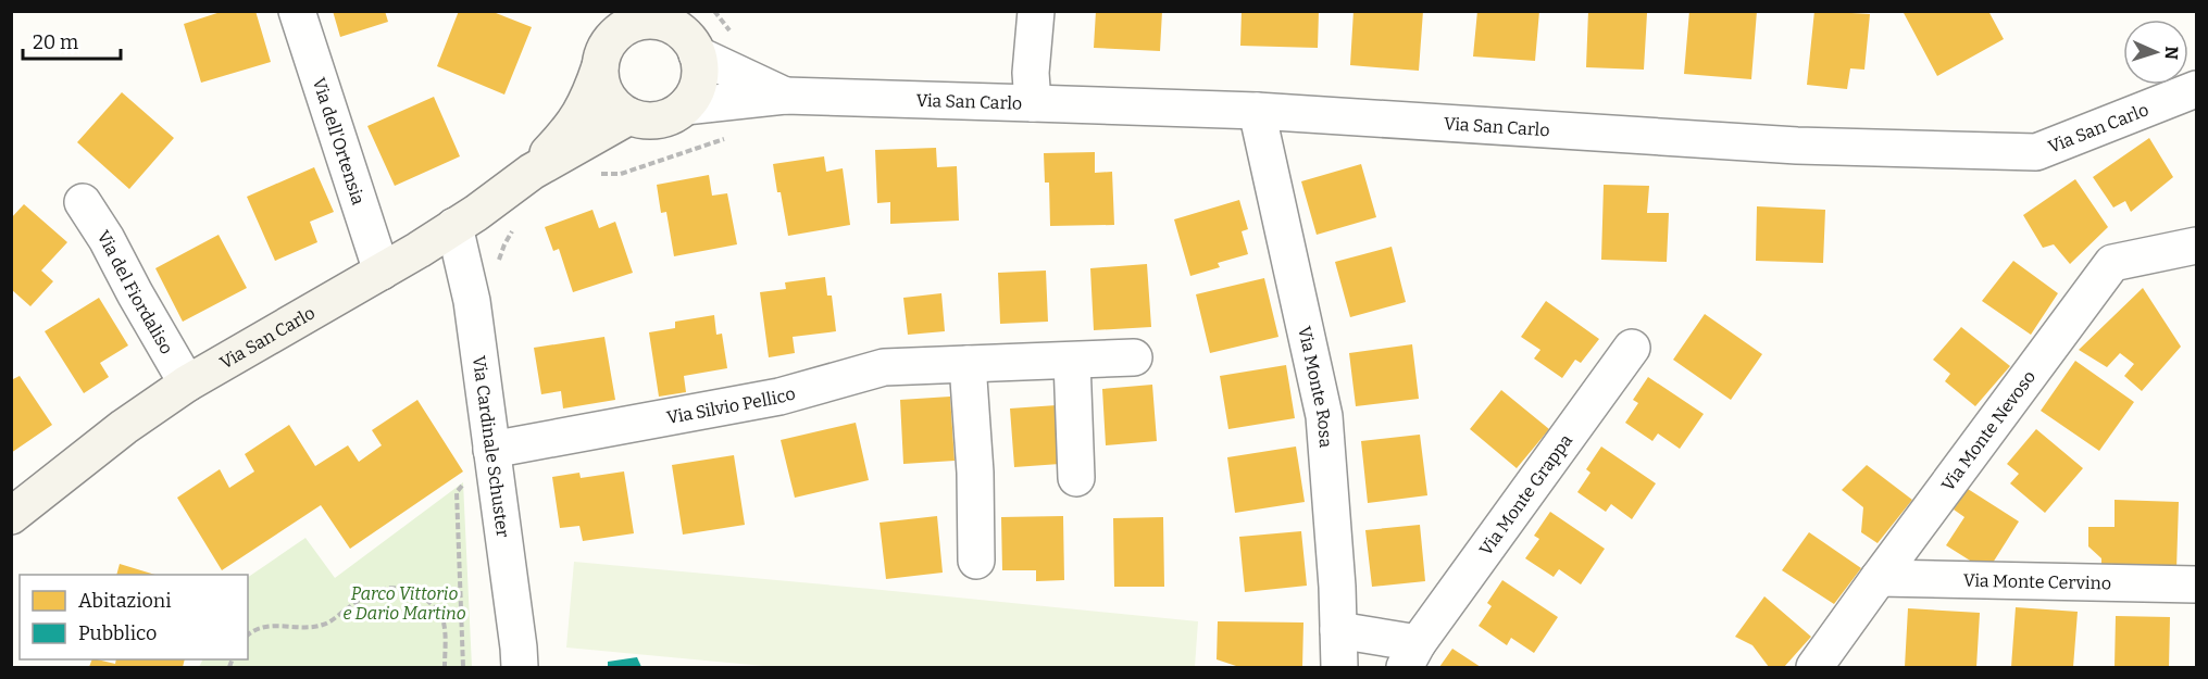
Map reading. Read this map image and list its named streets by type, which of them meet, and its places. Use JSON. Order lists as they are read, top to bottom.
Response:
{
  "streets": {
    "street": [
      "Via San Carlo",
      "Via dell'Ortensia",
      "Via del Fiordaliso",
      "Via Monte Rosa",
      "Via Silvio Pellico",
      "Via Monte Nevoso",
      "Via Cardinale Schuster",
      "Via Monte Grappa",
      "Via Monte Cervino"
    ]
  },
  "crossings": [
    ["Via San Carlo", "Via dell'Ortensia"],
    ["Via San Carlo", "Via del Fiordaliso"],
    ["Via San Carlo", "Via Monte Rosa"],
    ["Via San Carlo", "Via Cardinale Schuster"],
    ["Via Monte Rosa", "Via Monte Grappa"],
    ["Via Silvio Pellico", "Via Cardinale Schuster"],
    ["Via Monte Nevoso", "Via Monte Cervino"]
  ],
  "parks": ["Parco Vittorio e Dario Martino"],
  "legend": ["Abitazioni", "Pubblico"],
  "scale_bar": "20 m",
  "north": "right"
}
